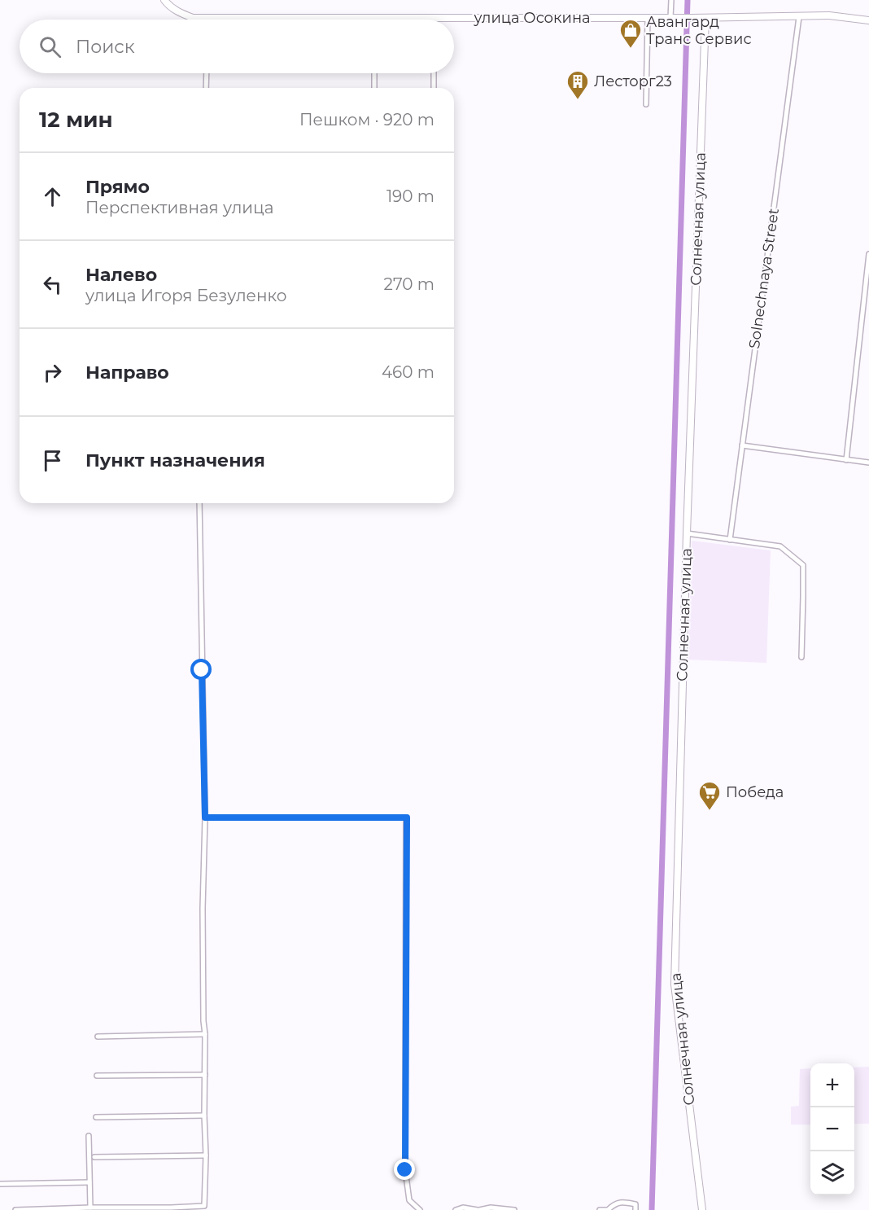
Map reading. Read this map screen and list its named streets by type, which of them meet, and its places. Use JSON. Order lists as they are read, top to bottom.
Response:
{
  "streets": {
    "main road": ["улица Осокина", "Солнечная улица"],
    "street": ["Solnechnaya Street"]
  },
  "crossings": [
    ["улица Осокина", "Солнечная улица"],
    ["улица Осокина", "Solnechnaya Street"]
  ],
  "places": {
    "shop": ["Авангард Транс Сервис"],
    "building": ["Лесторг23"],
    "supermarket": ["Победа"]
  },
  "page": {
    "search": "Поиск",
    "heading": ["12 мин", "Пешком · 920 m"],
    "list": [
      ["Прямо", "Перспективная улица", "190 m"],
      ["Налево", "улица Игоря Безуленко", "270 m"],
      ["Направо", "460 m"],
      "Пункт назначения"
    ],
    "map_buttons": ["+", "−"]
  }
}
